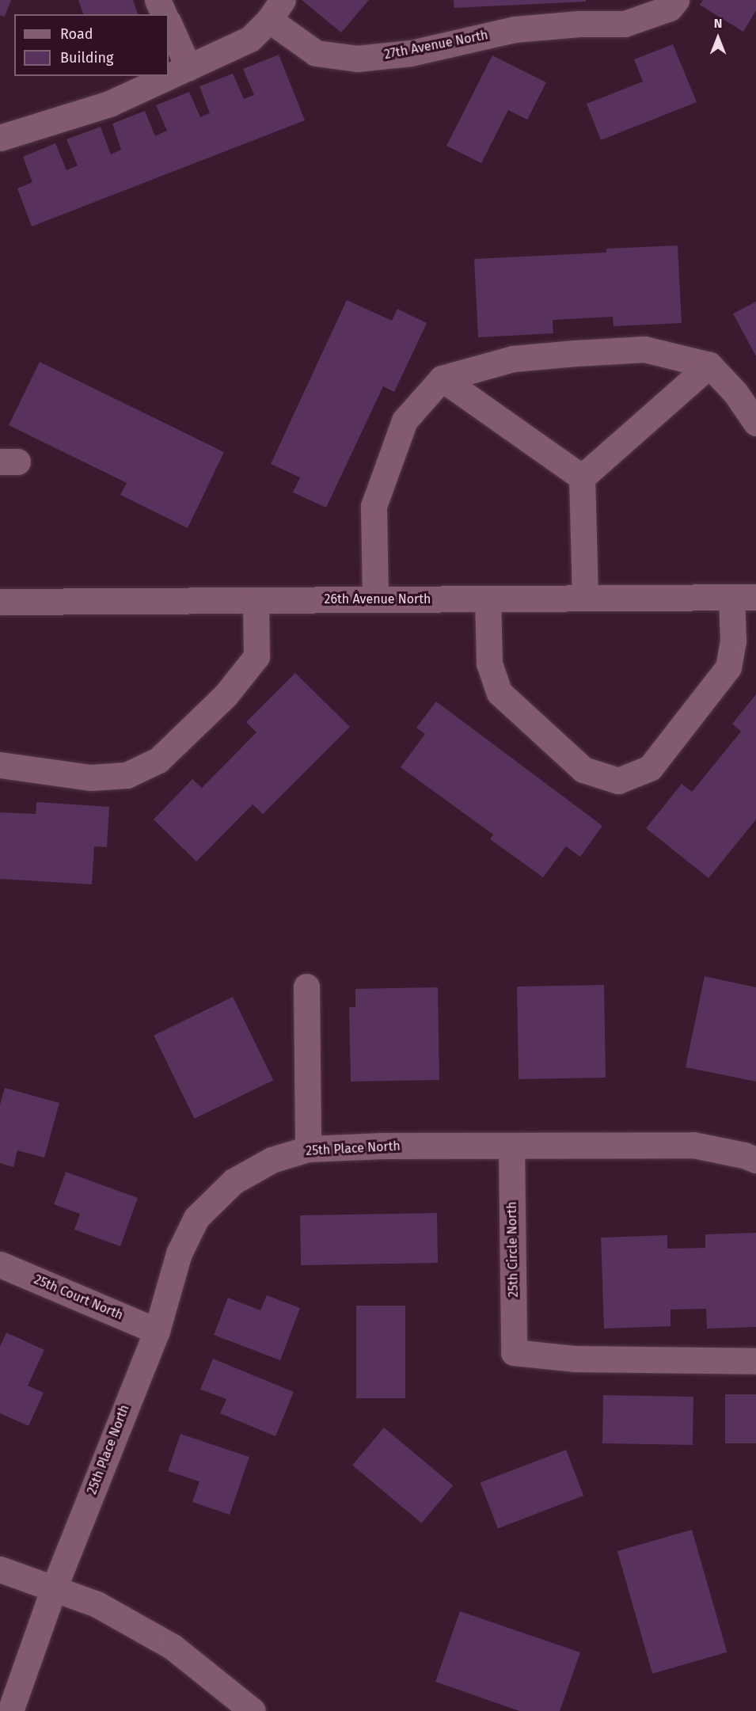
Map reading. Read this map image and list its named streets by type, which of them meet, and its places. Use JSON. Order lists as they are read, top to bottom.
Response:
{
  "streets": {
    "street": [
      "27th Avenue North",
      "26th Avenue North",
      "25th Place North",
      "25th Circle North",
      "25th Court North"
    ]
  },
  "crossings": [
    ["25th Place North", "25th Circle North"],
    ["25th Place North", "25th Court North"]
  ],
  "legend": ["Road", "Building"],
  "north": "top"
}
